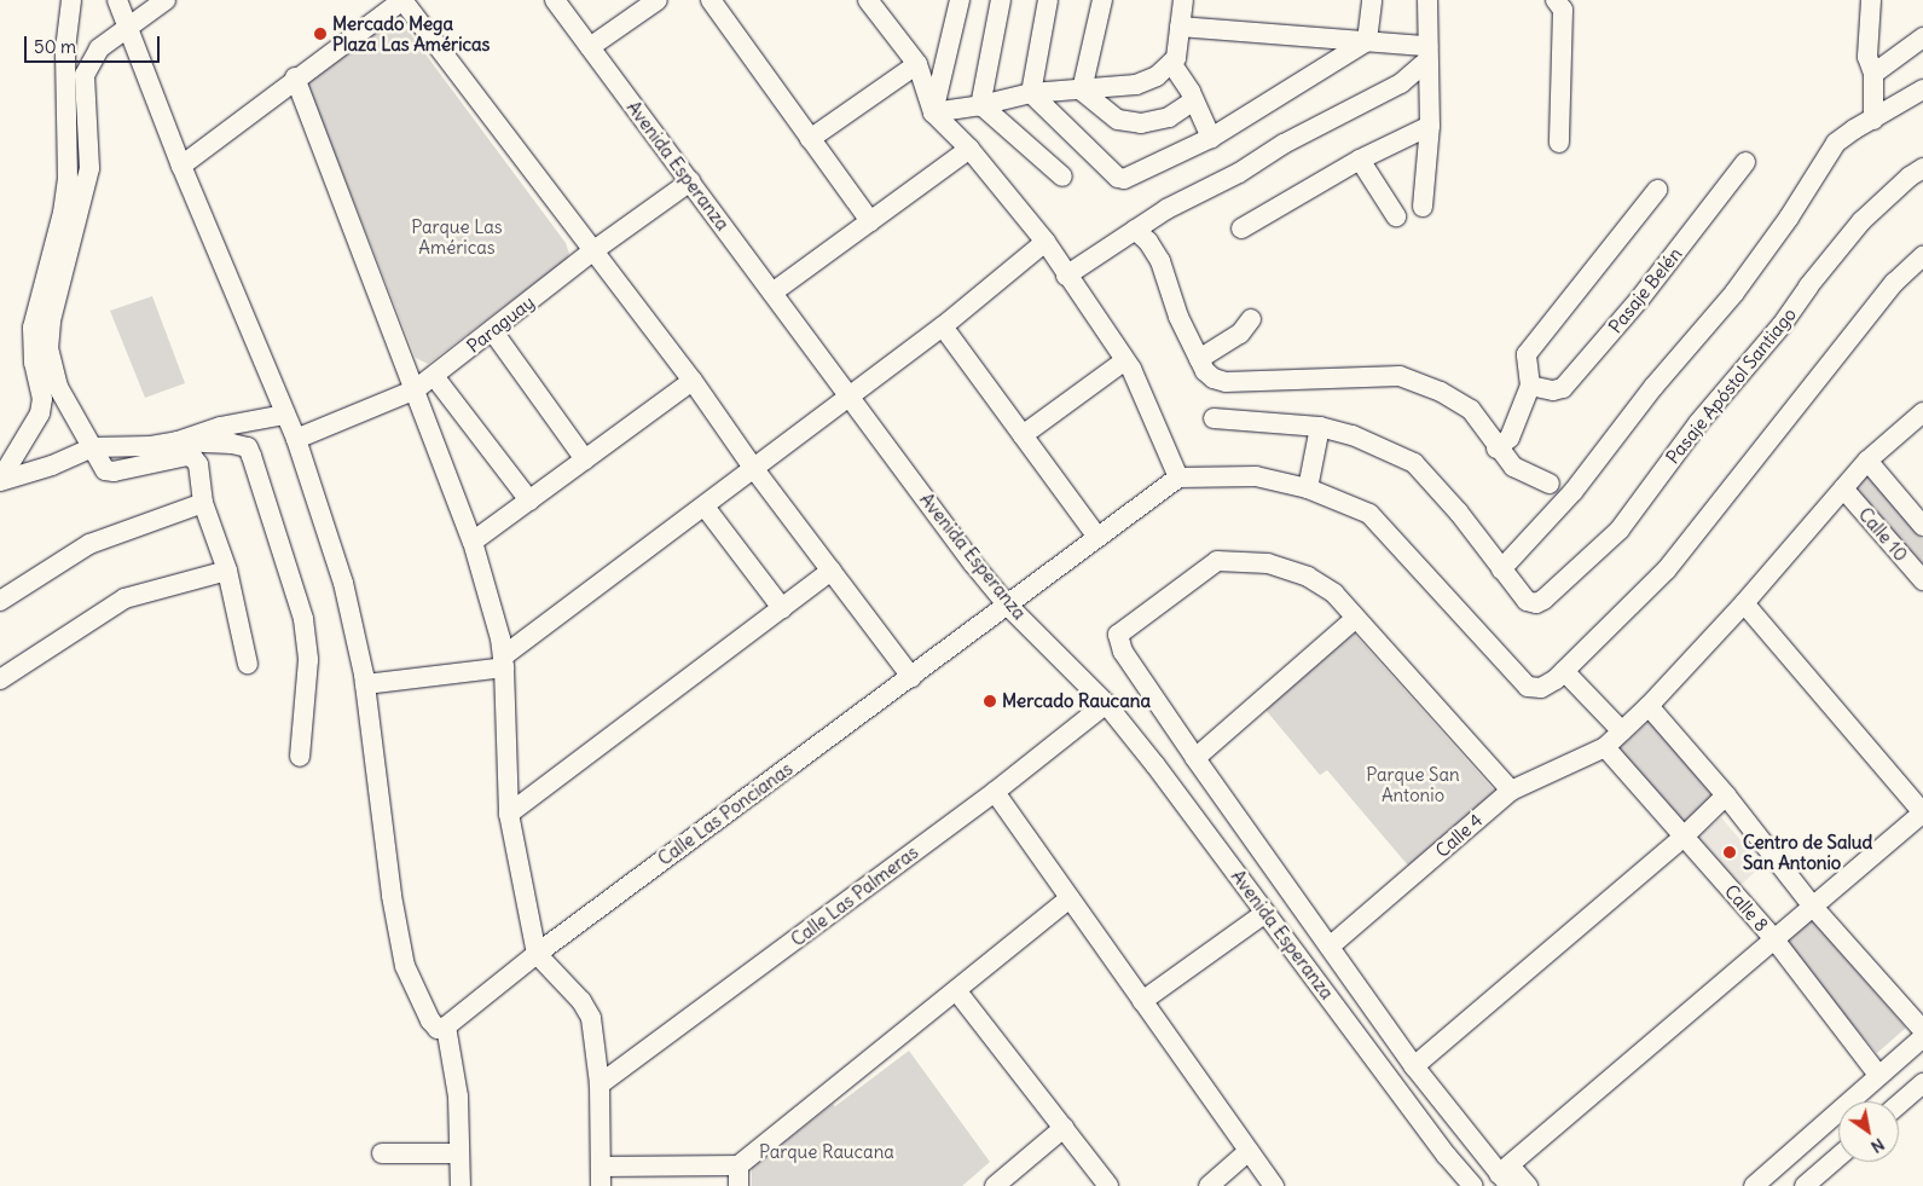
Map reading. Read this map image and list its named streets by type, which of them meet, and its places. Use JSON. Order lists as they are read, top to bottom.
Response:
{
  "streets": {
    "street": [
      "Avenida Esperanza",
      "Pasaje Belén",
      "Paraguay",
      "Pasaje Apóstol Santiago",
      "Calle 10",
      "Calle Las Poncianas",
      "Calle 4",
      "Calle Las Palmeras",
      "Calle 8"
    ]
  },
  "crossings": [
    ["Avenida Esperanza", "Paraguay"],
    ["Avenida Esperanza", "Calle Las Poncianas"],
    ["Avenida Esperanza", "Calle Las Palmeras"],
    ["Calle 10", "Calle 4"],
    ["Calle 4", "Calle 8"]
  ],
  "parks": ["Parque Las Américas", "Parque San Antonio", "Parque Raucana"],
  "places": ["Mercado Mega Plaza Las Américas", "Mercado Raucana", "Centro de Salud San Antonio"],
  "scale_bar": "50 m",
  "north": "bottom right"
}
